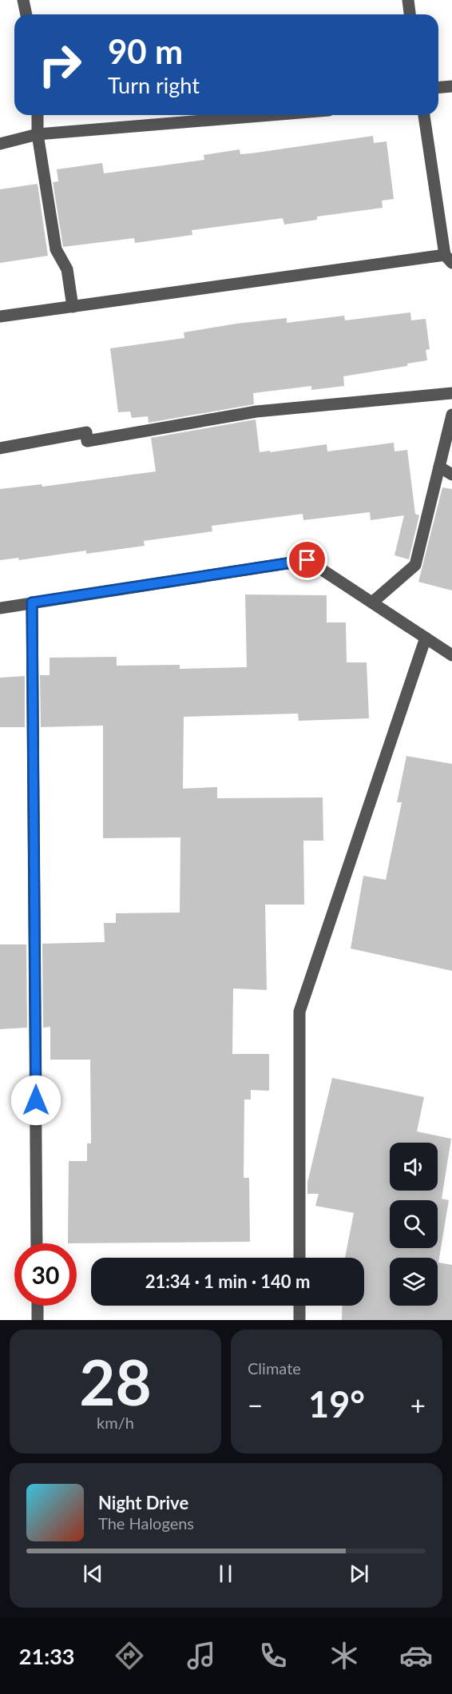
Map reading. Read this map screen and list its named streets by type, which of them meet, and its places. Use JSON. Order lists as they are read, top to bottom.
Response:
{
  "page": {
    "turn": ["90 m", "Turn right"],
    "limit": "30",
    "trip": "21:34 · 1 min · 140 m",
    "tile": [
      ["28", "km/h"],
      "Climate"
    ],
    "heat": ["−", "19°", "+"],
    "song": ["Night Drive", "The Halogens"],
    "tabs": "21:33"
  }
}
